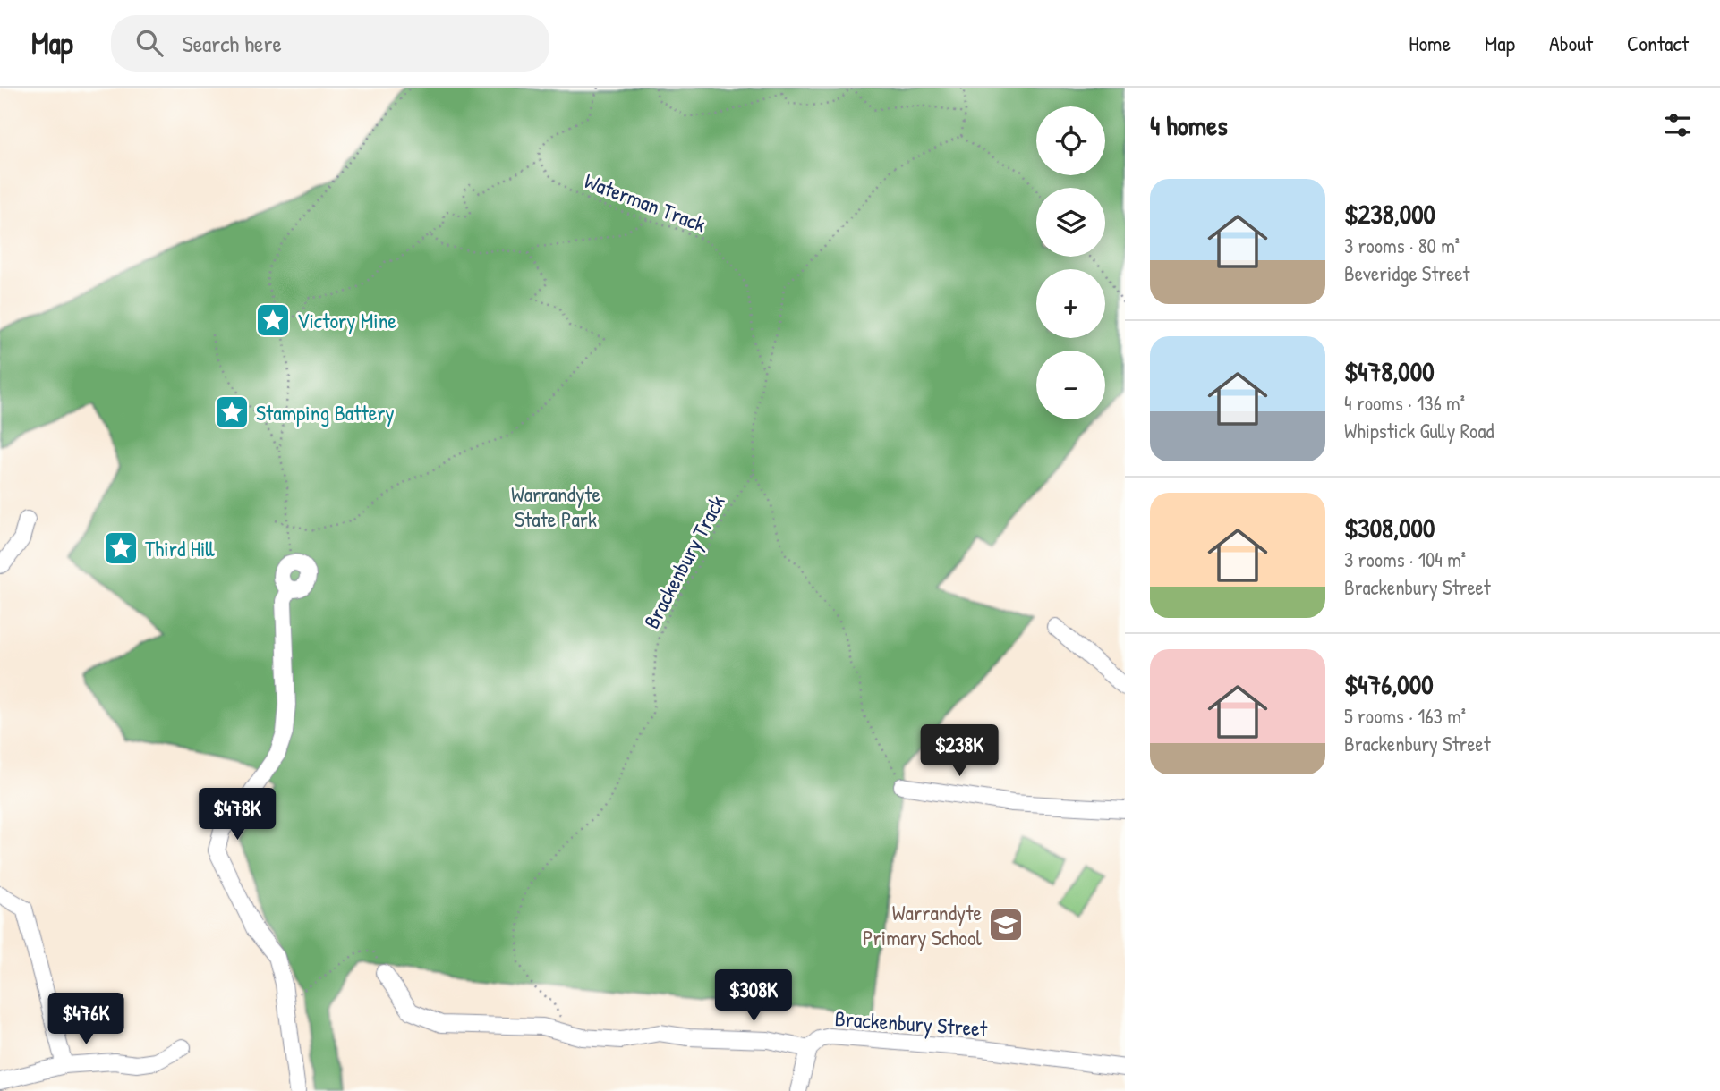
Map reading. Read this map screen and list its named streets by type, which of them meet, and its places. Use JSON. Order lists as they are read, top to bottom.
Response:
{
  "streets": {
    "street": ["Brackenbury Street"],
    "path": ["Waterman Track", "Brackenbury Track"]
  },
  "crossings": [
    ["Brackenbury Track", "Brackenbury Street"]
  ],
  "parks": ["Warrandyte State Park"],
  "places": {
    "place": ["Victory Mine", "Stamping Battery", "Third Hill"],
    "school or university": ["Warrandyte Primary School"]
  },
  "page": {
    "header": "Map",
    "search": "Search here",
    "nav": [
      "Home",
      "Map",
      "About",
      "Contact"
    ],
    "heading": "4 homes",
    "map_buttons": ["+", "−"],
    "list": [
      {
        "name": "$238,000",
        "note": "3 rooms · 80 m² · Beveridge Street"
      },
      {
        "name": "$478,000",
        "note": "4 rooms · 136 m² · Whipstick Gully Road"
      },
      {
        "name": "$308,000",
        "note": "3 rooms · 104 m² · Brackenbury Street"
      },
      {
        "name": "$476,000",
        "note": "5 rooms · 163 m² · Brackenbury Street"
      }
    ],
    "price": [
      "$238K",
      "$478K",
      "$308K",
      "$476K"
    ]
  }
}
